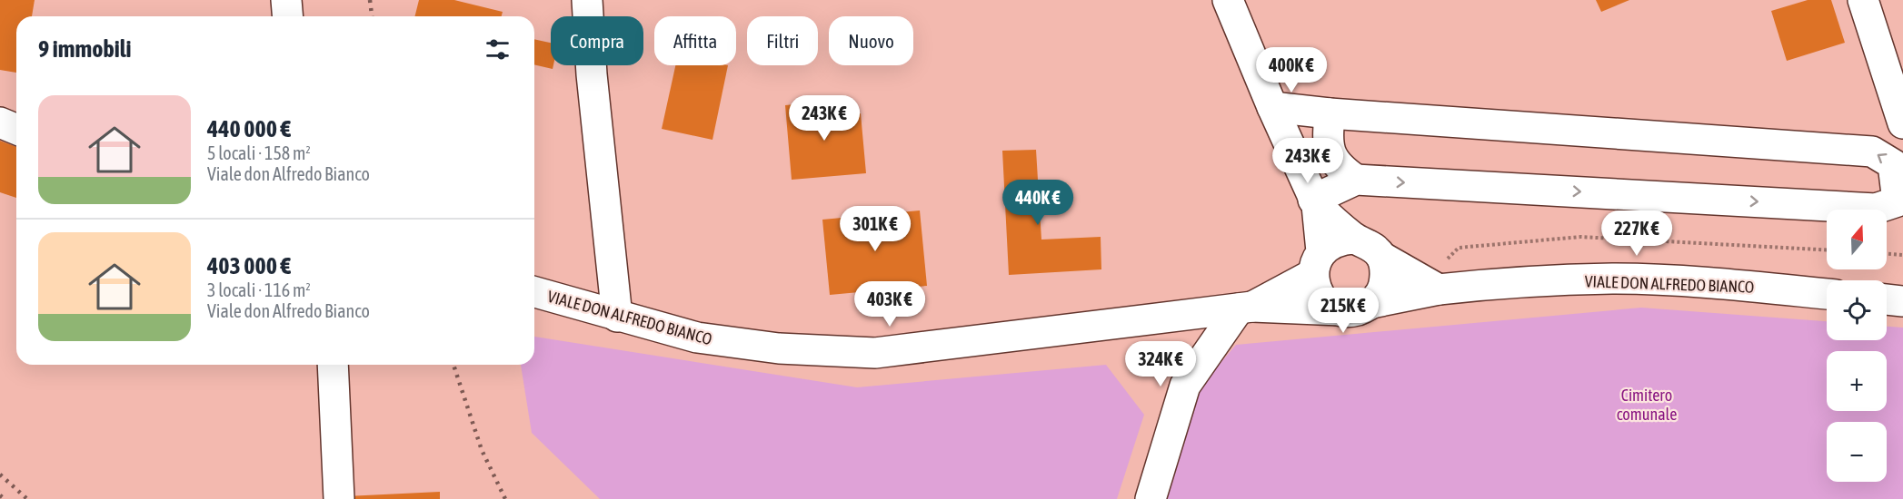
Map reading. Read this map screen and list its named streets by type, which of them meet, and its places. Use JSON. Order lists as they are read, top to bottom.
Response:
{
  "streets": {
    "street": ["VIALE DON ALFREDO BIANCO"]
  },
  "parks": ["Cimitero comunale"],
  "north": "top",
  "page": {
    "chip": [
      "Compra",
      "Affitta",
      "Filtri",
      "Nuovo"
    ],
    "heading": "9 immobili",
    "price": [
      "400K €",
      "243K €",
      "243K €",
      "440K €",
      "301K €",
      "227K €",
      "403K €",
      "215K €",
      "324K €"
    ],
    "list": [
      {
        "name": "440 000 €",
        "note": "5 locali · 158 m² · Viale don Alfredo Bianco"
      },
      {
        "name": "403 000 €",
        "note": "3 locali · 116 m² · Viale don Alfredo Bianco"
      }
    ],
    "map_buttons": ["+", "−"]
  }
}
